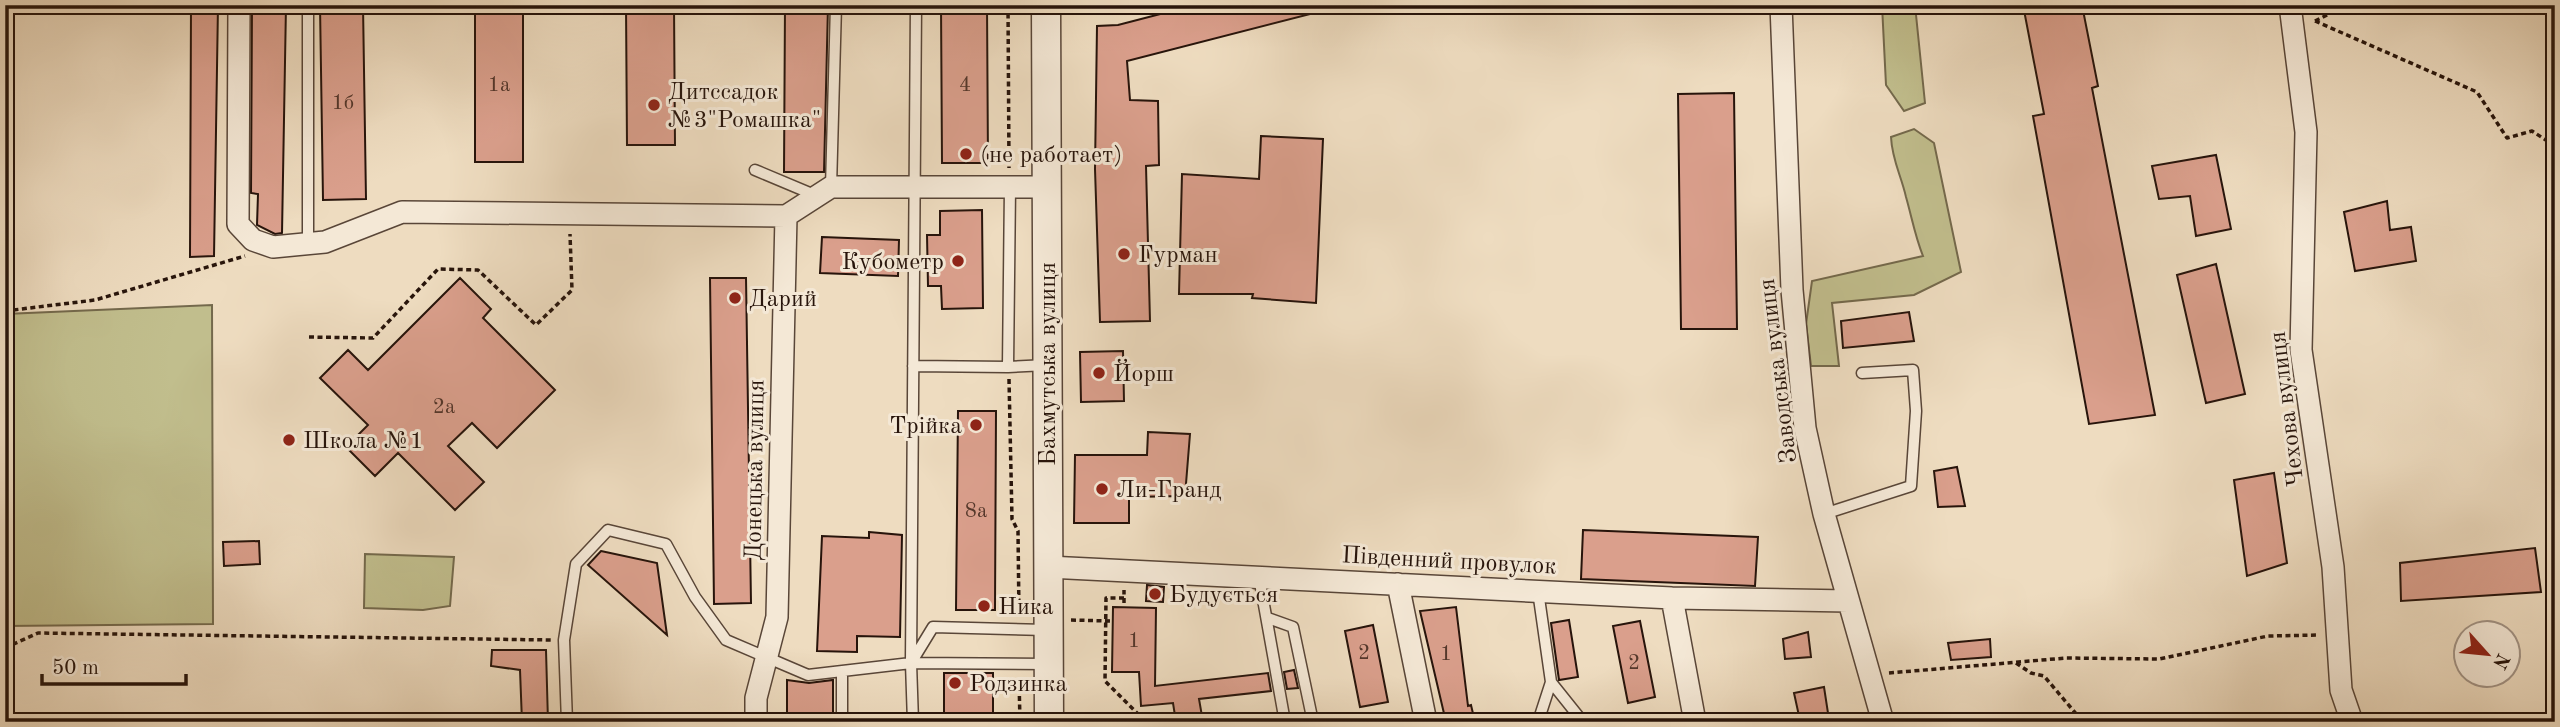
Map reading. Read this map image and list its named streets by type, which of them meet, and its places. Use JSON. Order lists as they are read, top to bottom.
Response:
{
  "streets": {
    "street": [
      "Бахмутська вулиця",
      "Заводська вулиця",
      "Чехова вулиця",
      "Донецька вулиця",
      "Південний провулок"
    ]
  },
  "crossings": [
    ["Бахмутська вулиця", "Південний провулок"],
    ["Заводська вулиця", "Південний провулок"]
  ],
  "places": [
    "Дитссадок №3\"Ромашка\"",
    "(не работает)",
    "Гурман",
    "Кубометр",
    "Дарий",
    "Йорш",
    "Трійка",
    "Школа №1",
    "Ли-Гранд",
    "Будується",
    "Ника",
    "Родзинка"
  ],
  "house_numbers": [
    "1а",
    "4",
    "1б",
    "2а",
    "8а",
    "1",
    "2",
    "1",
    "2"
  ],
  "scale_bar": "50 m",
  "north": "bottom right"
}
